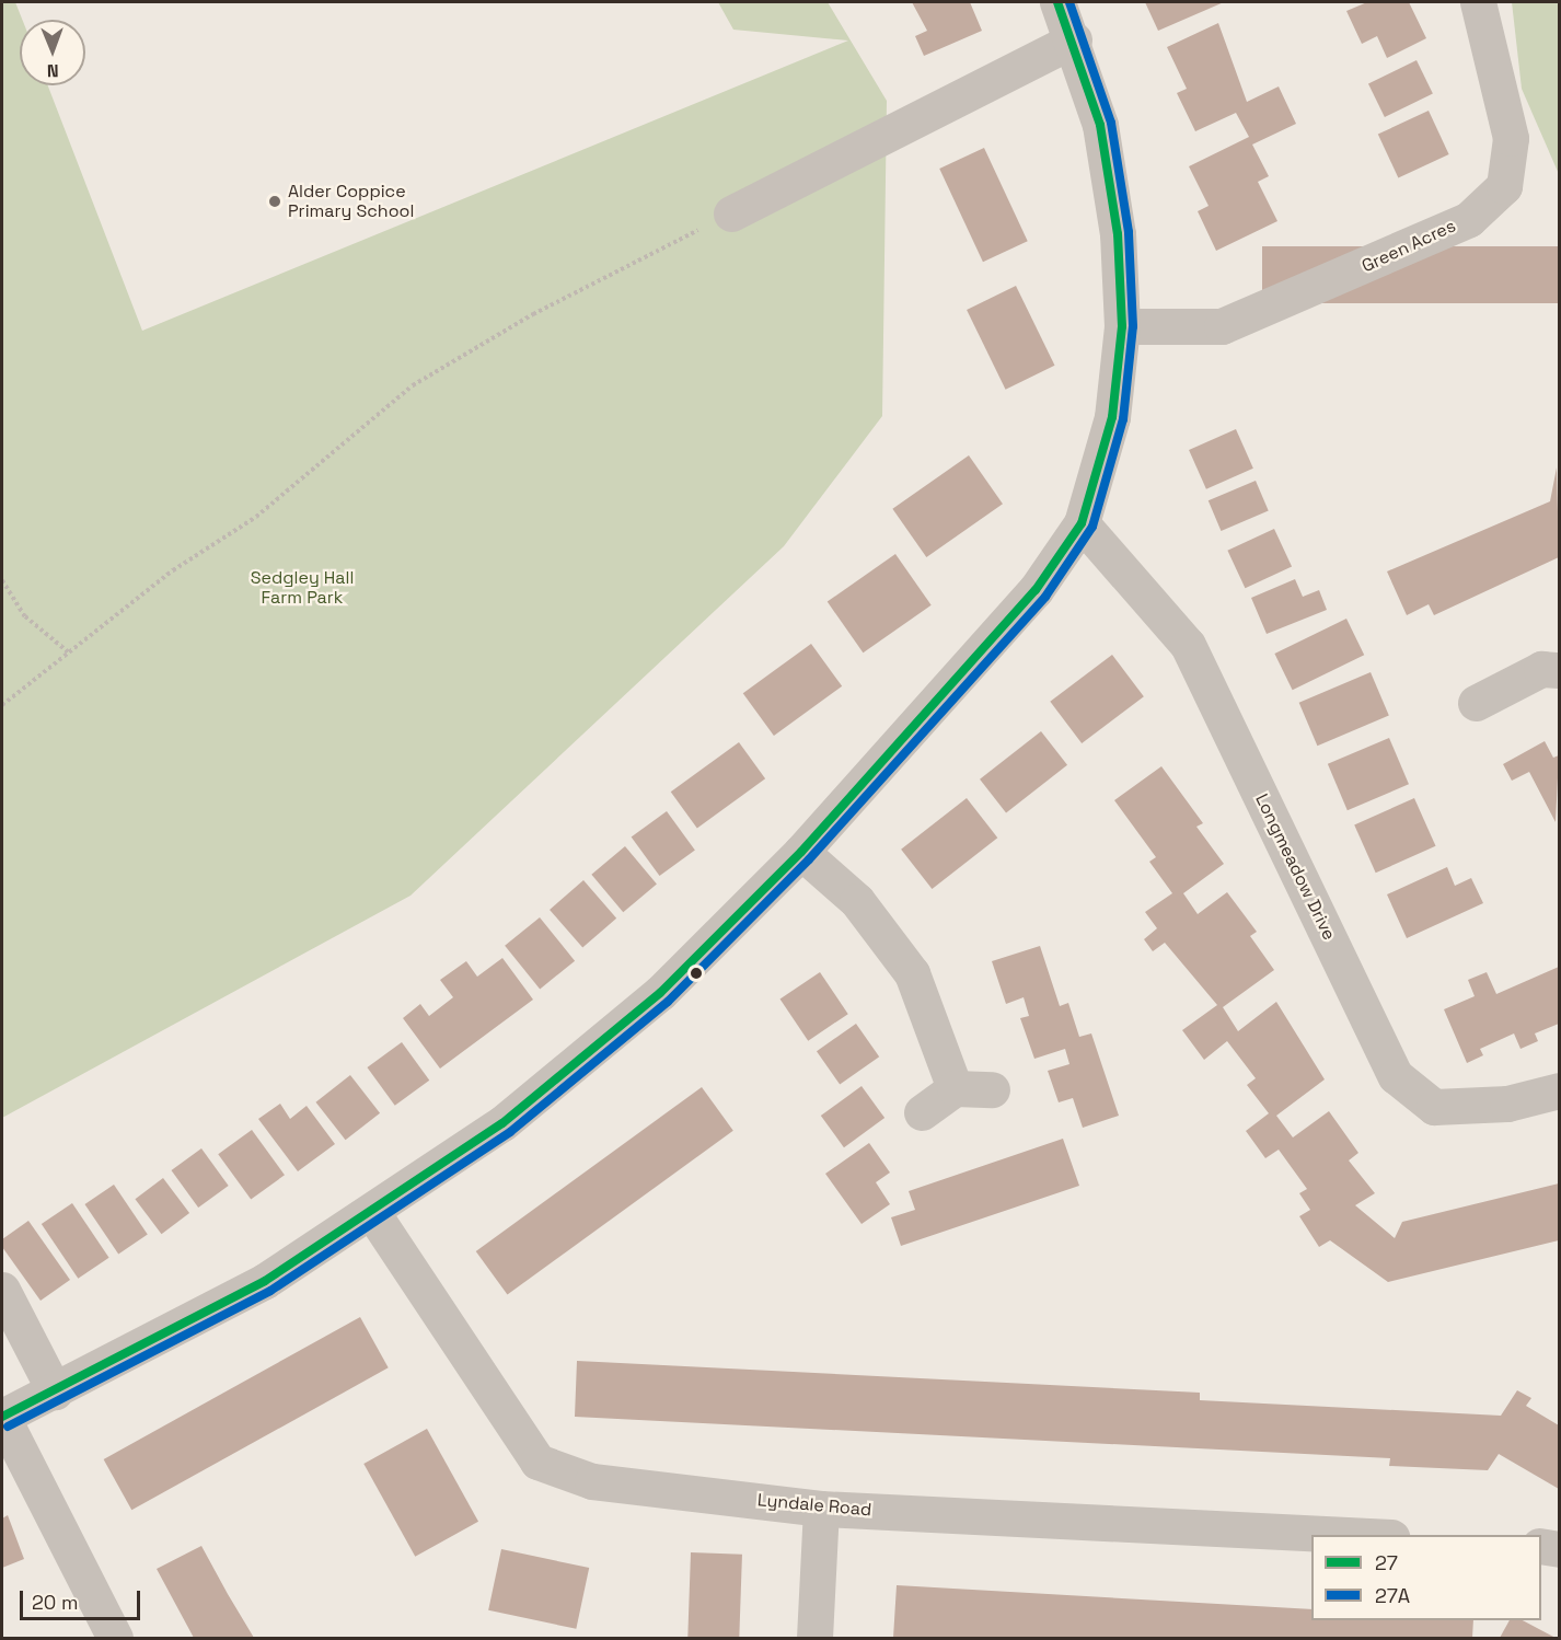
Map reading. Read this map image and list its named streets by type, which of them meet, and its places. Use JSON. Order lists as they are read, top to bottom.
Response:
{
  "streets": {
    "street": ["Green Acres", "Longmeadow Drive", "Lyndale Road"]
  },
  "parks": ["Sedgley Hall Farm Park"],
  "places": ["Alder Coppice Primary School"],
  "lines": ["transit line 27", "transit line 27A"],
  "legend": ["27", "27A"],
  "scale_bar": "20 m",
  "north": "bottom"
}
